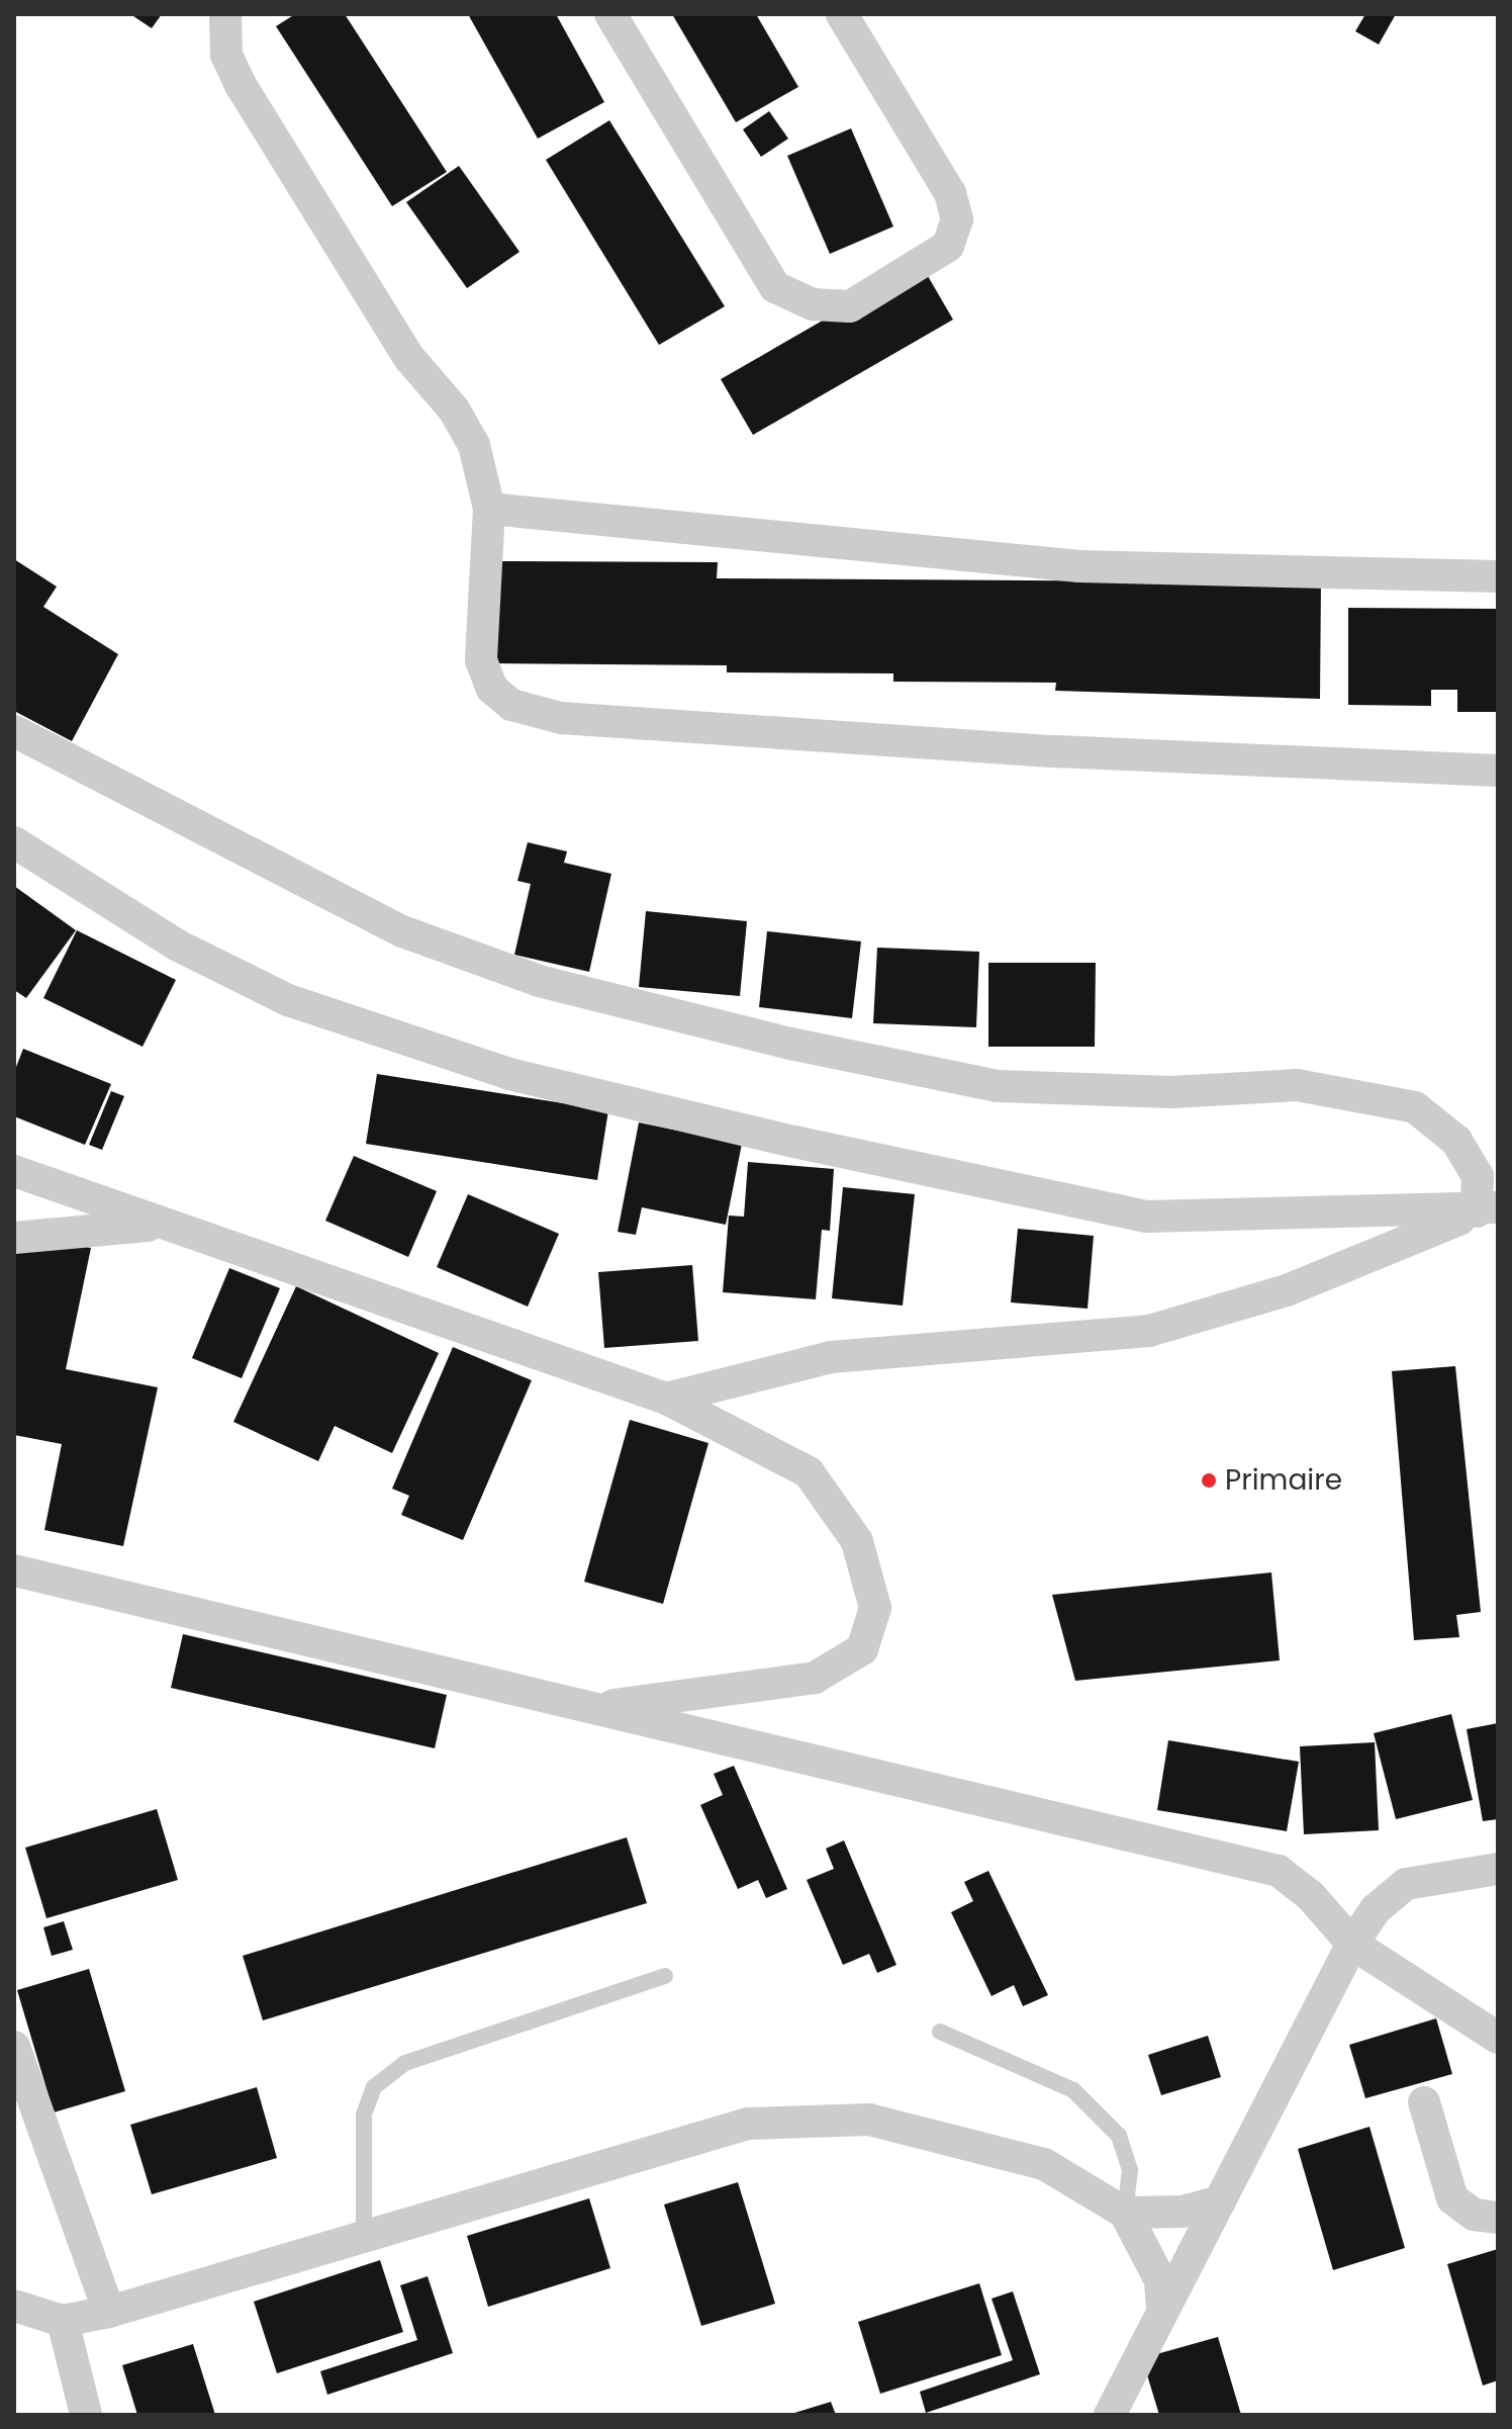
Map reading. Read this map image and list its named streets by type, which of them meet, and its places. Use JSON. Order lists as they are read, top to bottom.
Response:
{
  "places": ["Primaire"]
}
